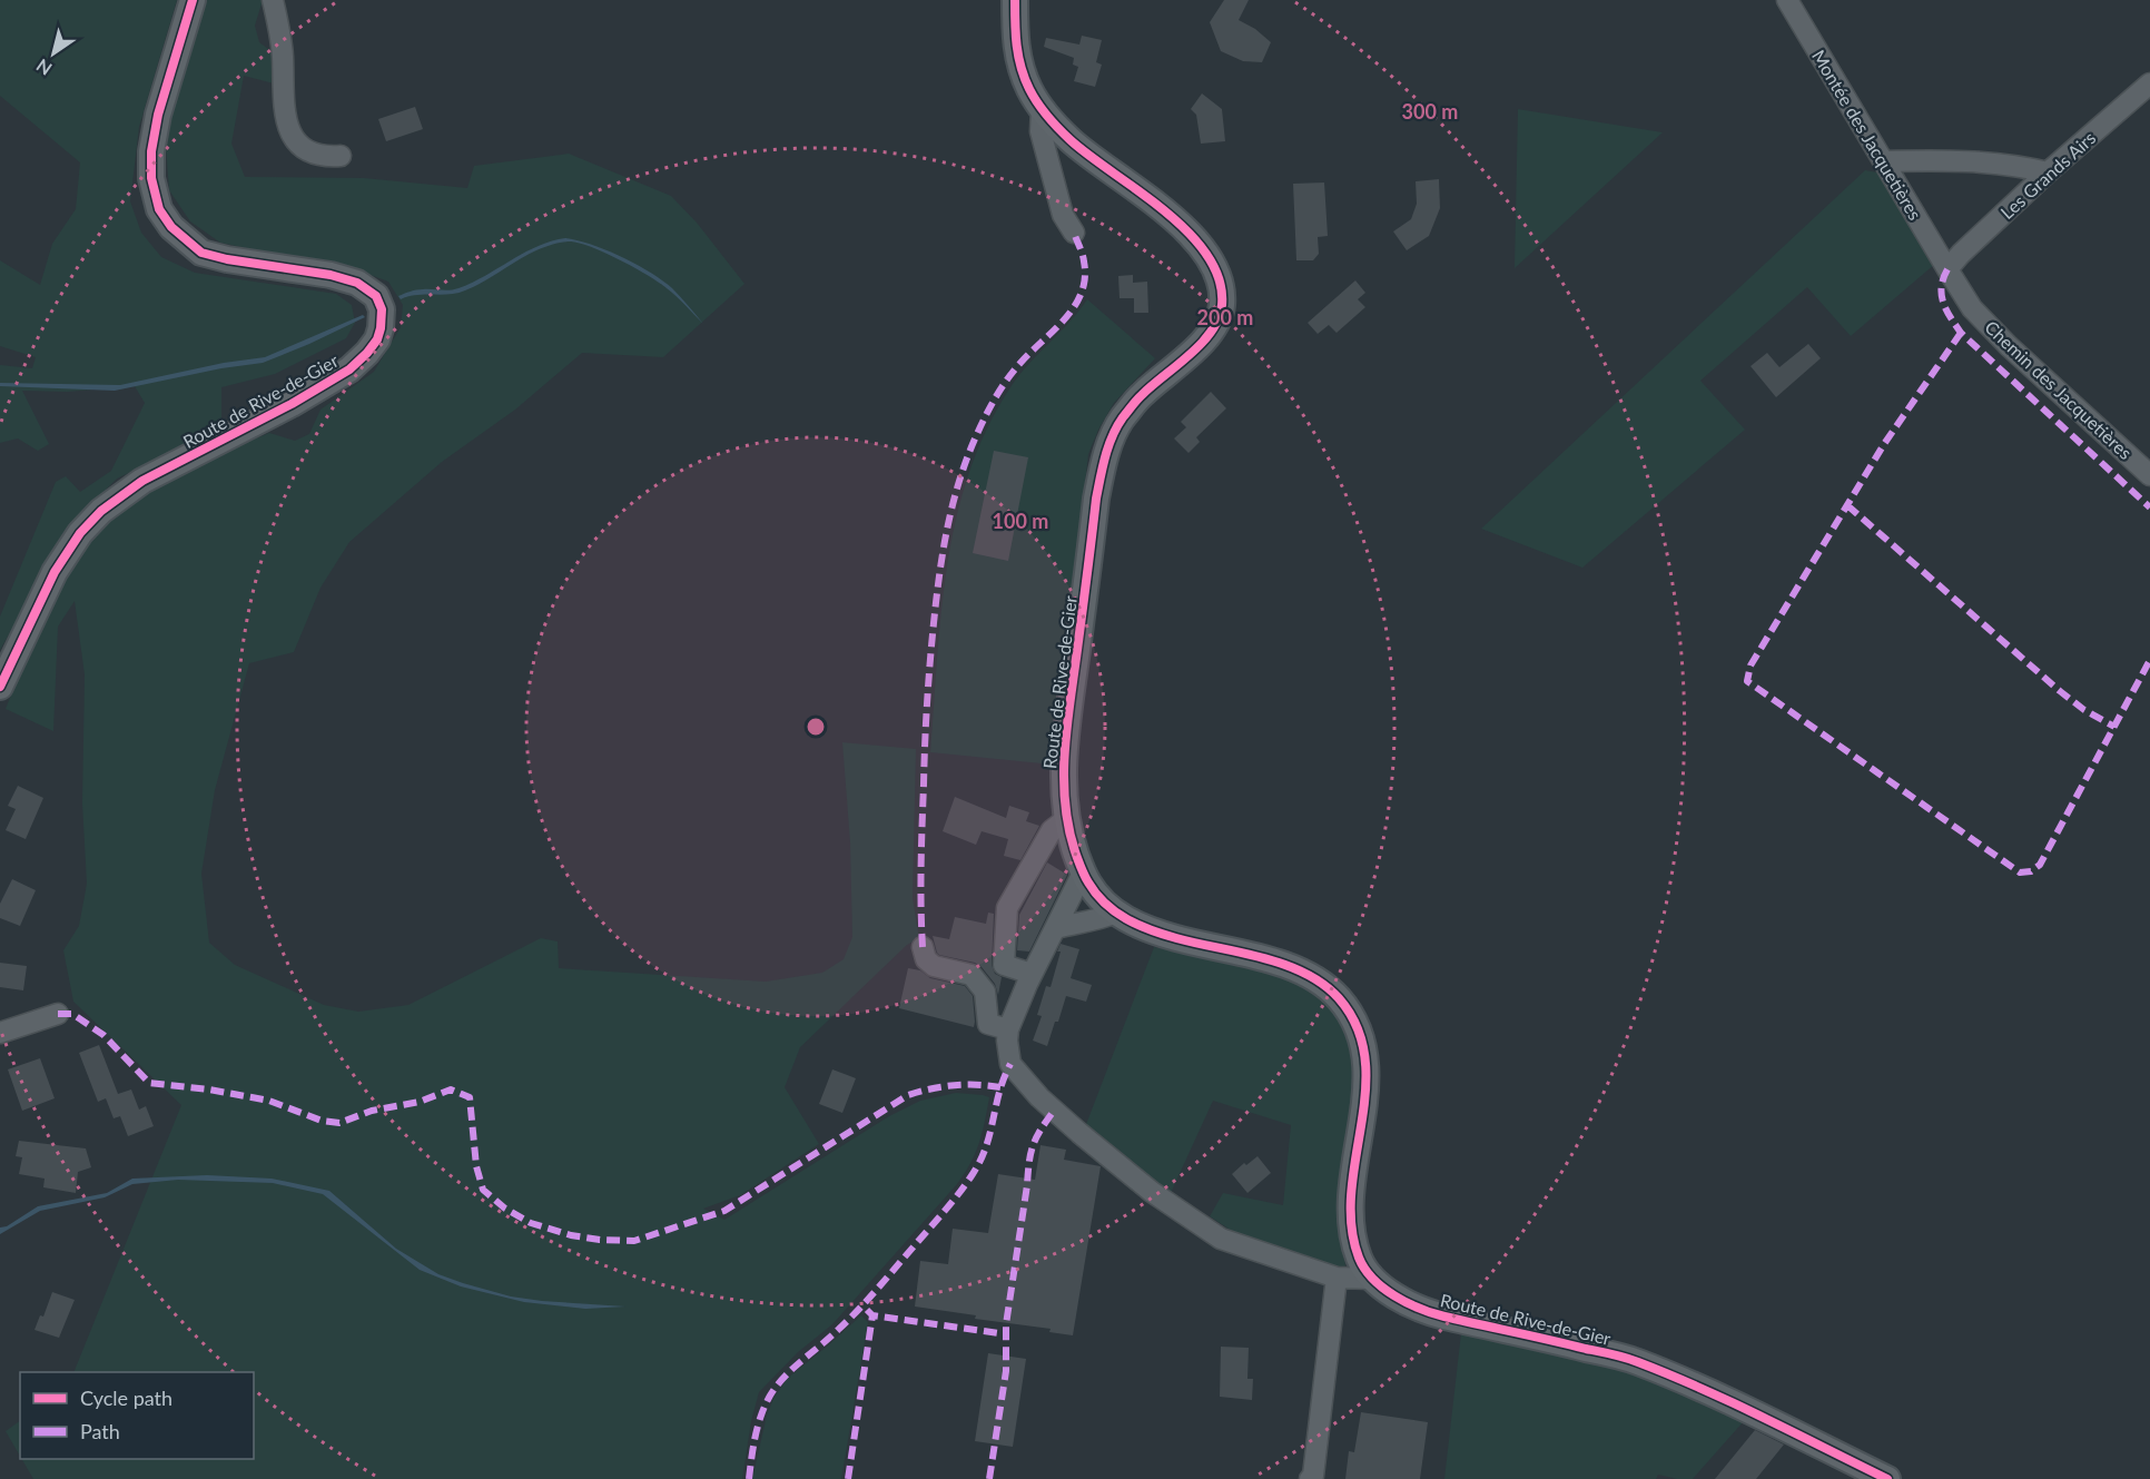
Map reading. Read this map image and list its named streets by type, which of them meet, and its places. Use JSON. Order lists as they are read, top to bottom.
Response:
{
  "streets": {
    "main road": ["Route de Rive-de-Gier"],
    "street": ["Montée des Jacquetières", "Les Grands Airs", "Chemin des Jacquetières"]
  },
  "crossings": [
    ["Montée des Jacquetières", "Les Grands Airs"],
    ["Montée des Jacquetières", "Chemin des Jacquetières"],
    ["Les Grands Airs", "Chemin des Jacquetières"]
  ],
  "legend": ["Cycle path", "Path"],
  "north": "bottom left",
  "rings": ["300 m", "200 m", "100 m"]
}
